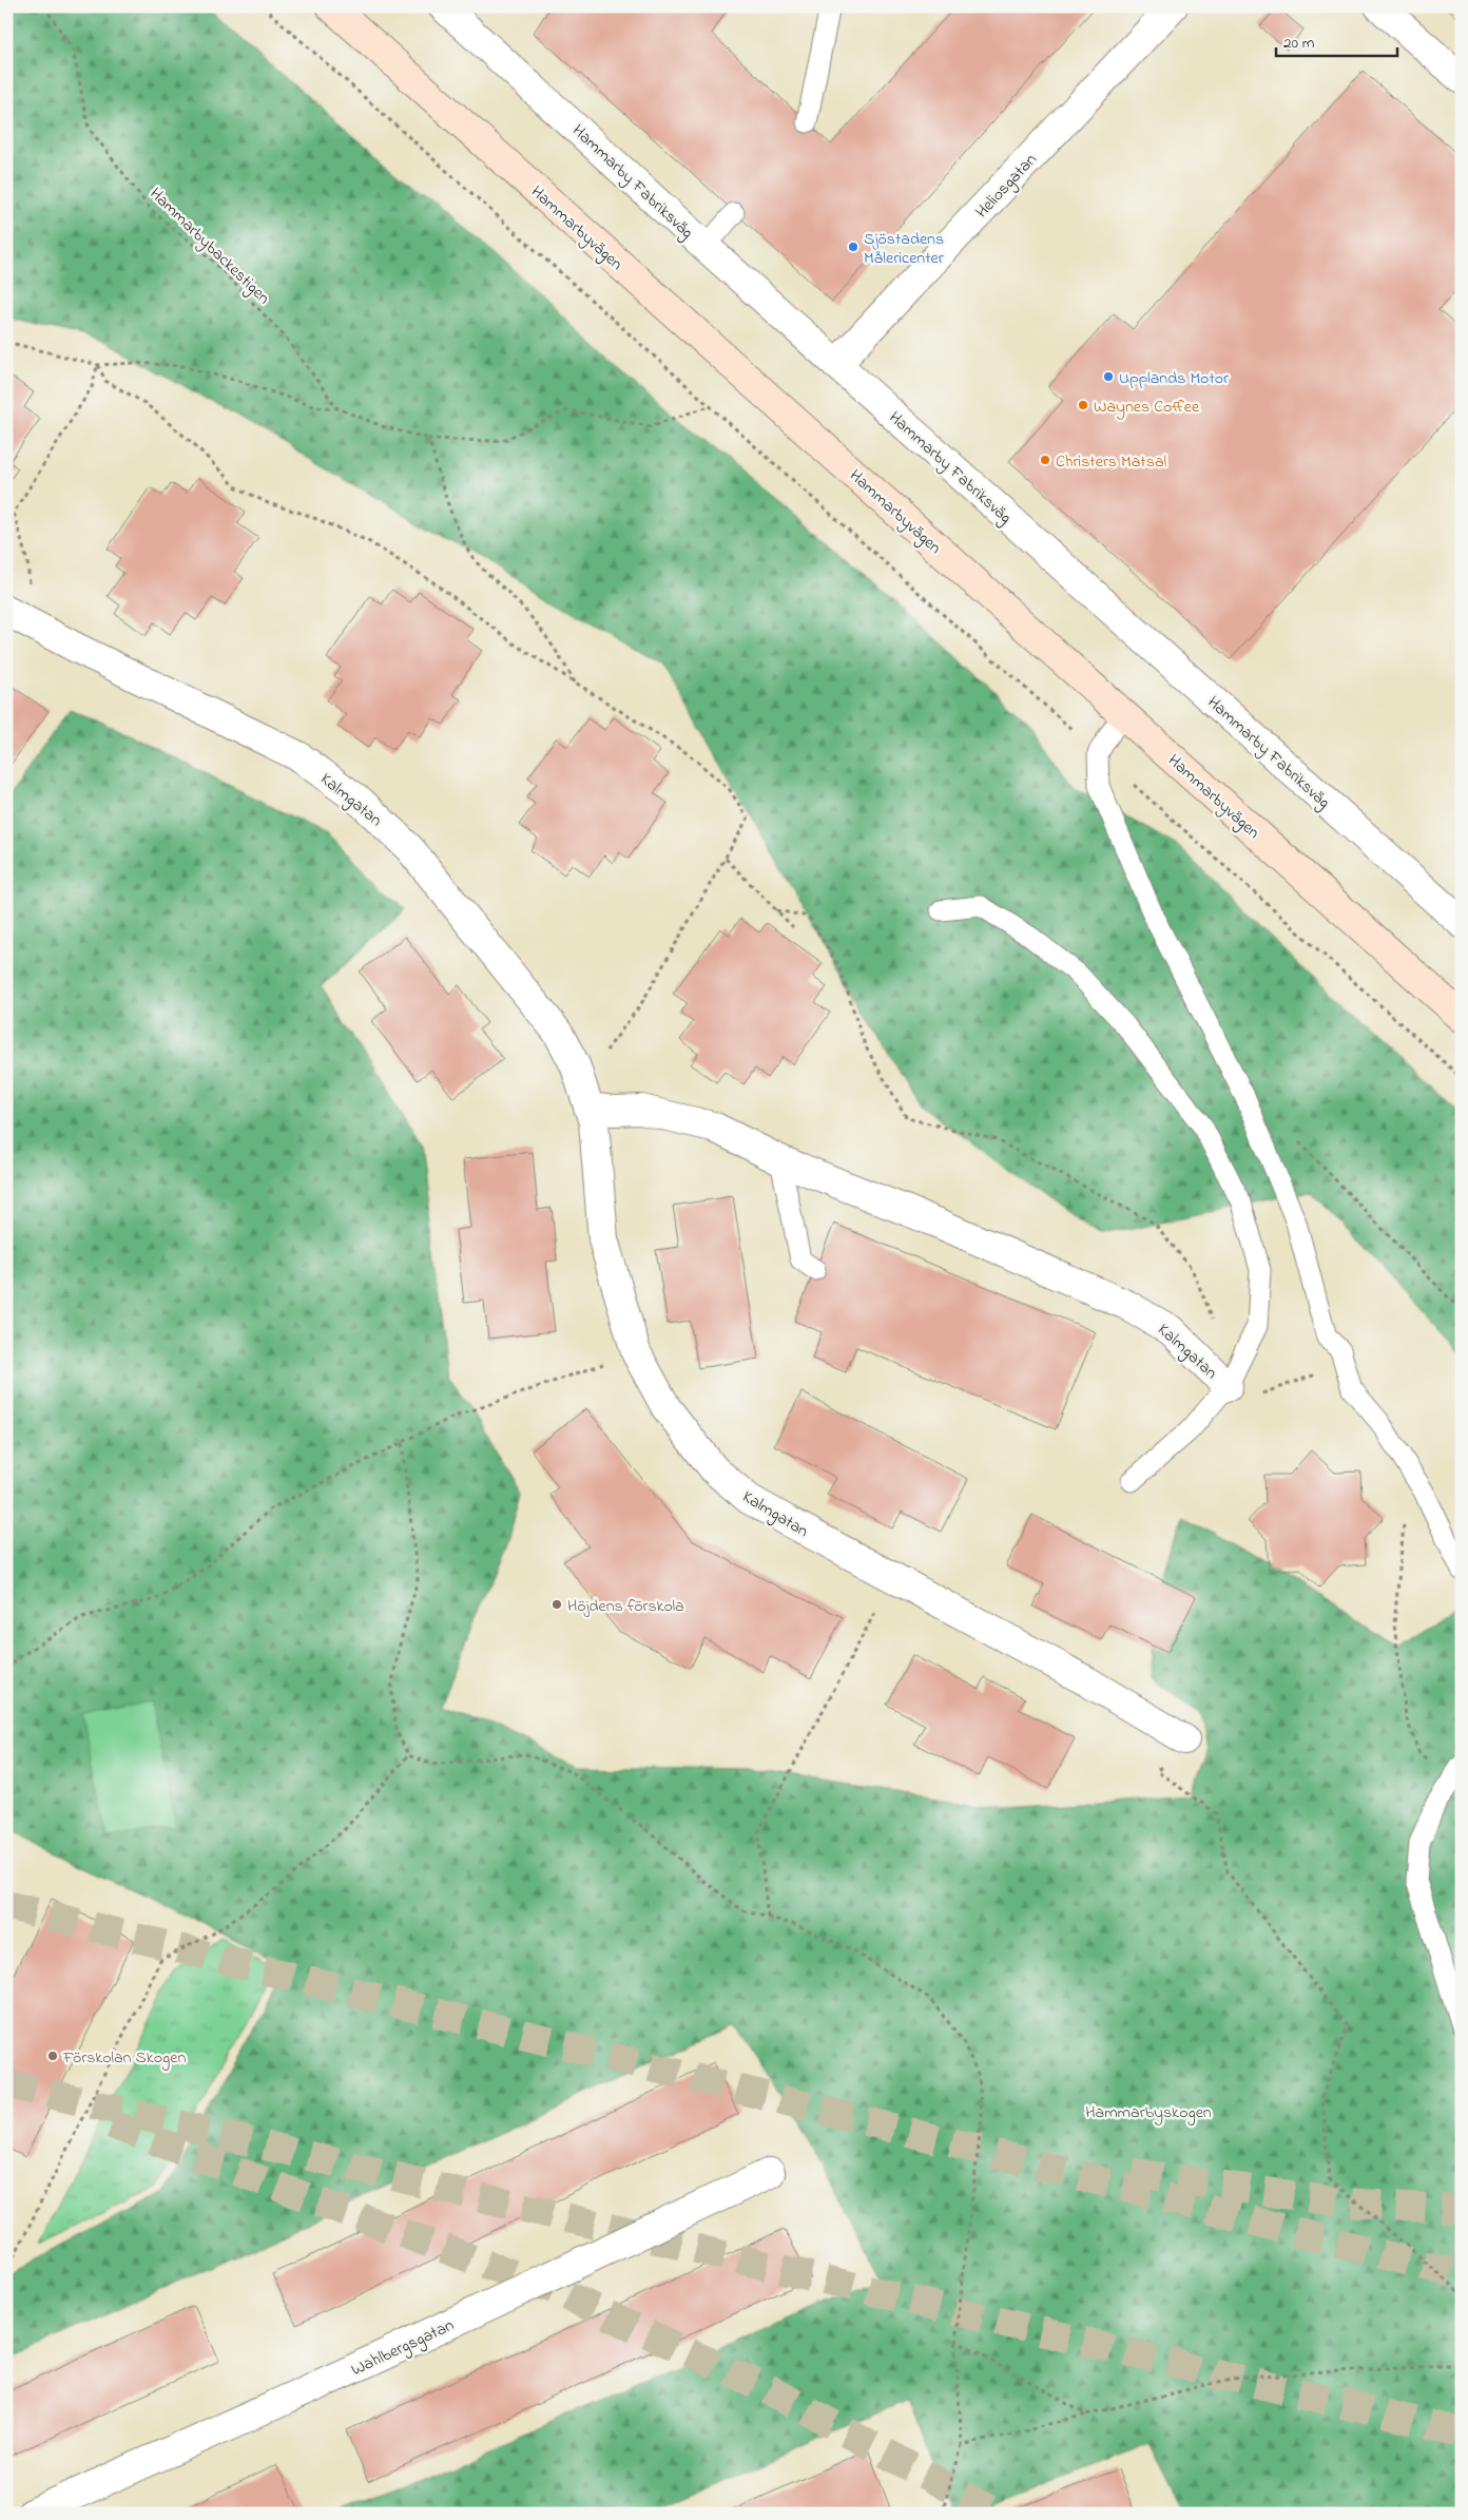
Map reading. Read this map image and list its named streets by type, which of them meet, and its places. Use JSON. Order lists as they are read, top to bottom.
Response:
{
  "streets": {
    "main road": ["Hammarbyvägen"],
    "street": [
      "Hammarby Fabriksväg",
      "Heliosgatan",
      "Kalmgatan",
      "Wahlbergsgatan"
    ],
    "path": ["Hammarbybackestigen"]
  },
  "crossings": [
    ["Hammarby Fabriksväg", "Heliosgatan"]
  ],
  "parks": ["Hammarbyskogen"],
  "places": [
    "Sjöstadens Målericenter",
    "Upplands Motor",
    "Waynes Coffee",
    "Christers Matsal",
    "Höjdens förskola",
    "Förskolan Skogen"
  ],
  "scale_bar": "20 m"
}
